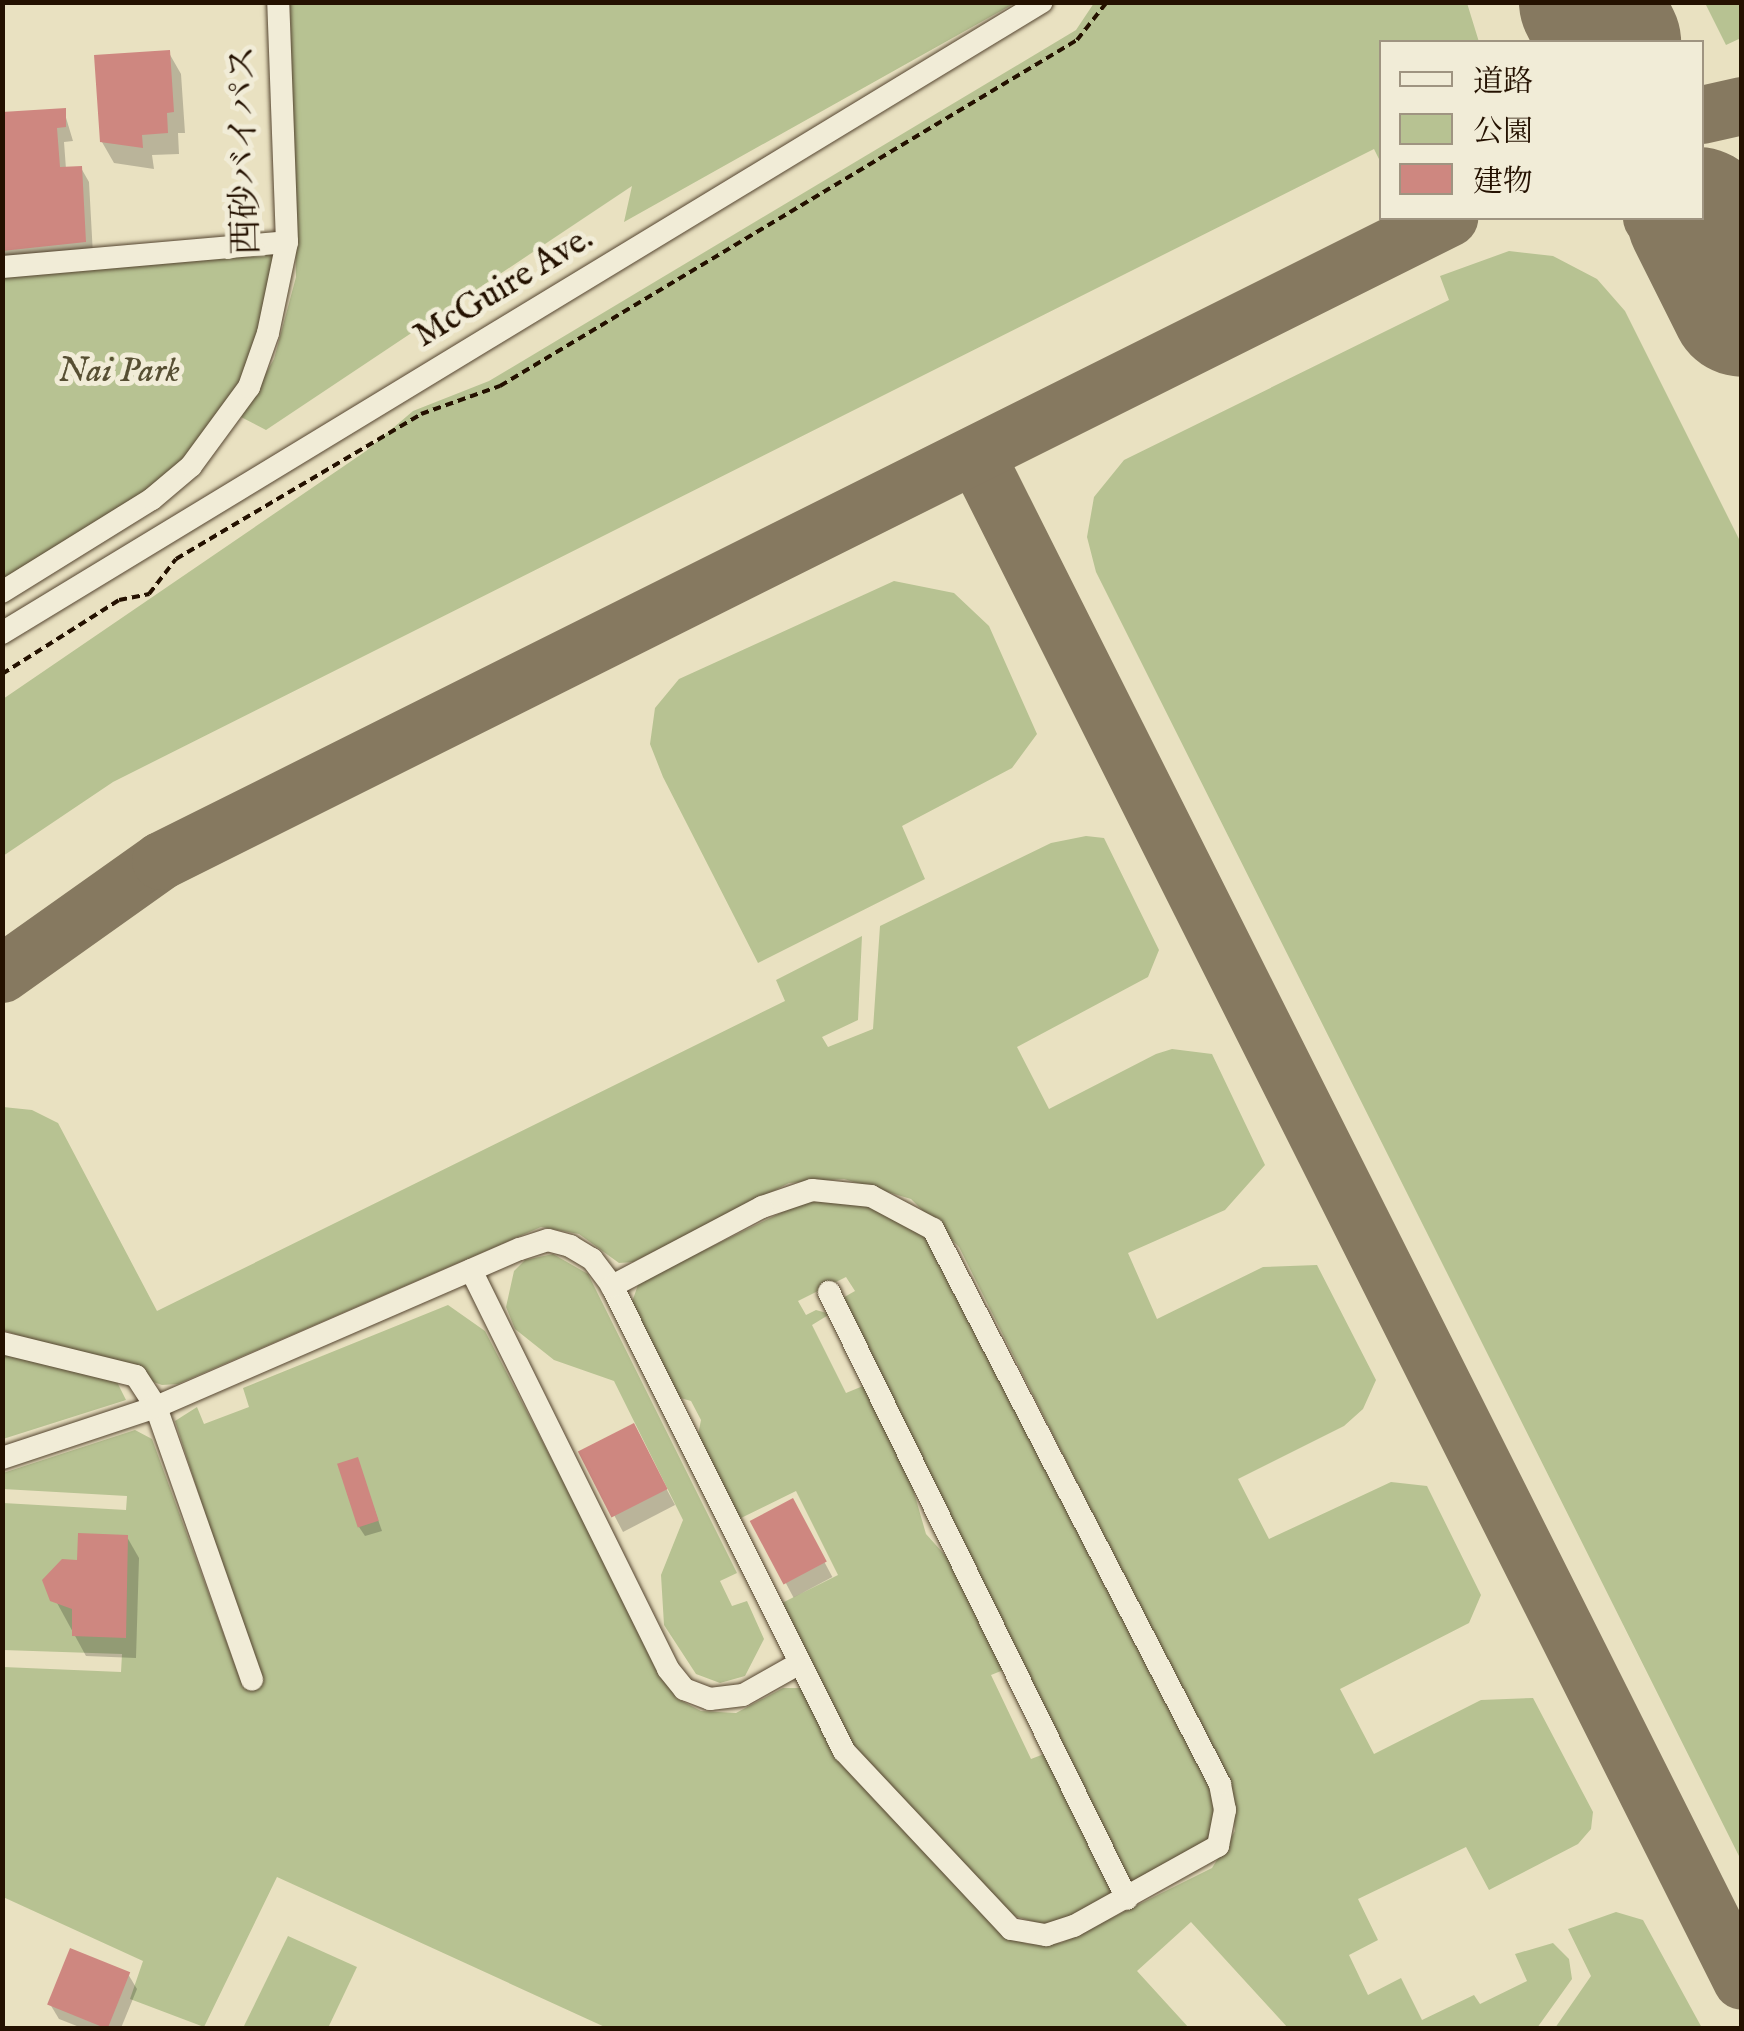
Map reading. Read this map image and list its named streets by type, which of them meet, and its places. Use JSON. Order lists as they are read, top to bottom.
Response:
{
  "streets": {
    "street": ["西砂バイパス", "McGuire Ave."]
  },
  "parks": ["Nai Park"],
  "legend": ["道路", "公園", "建物"]
}
